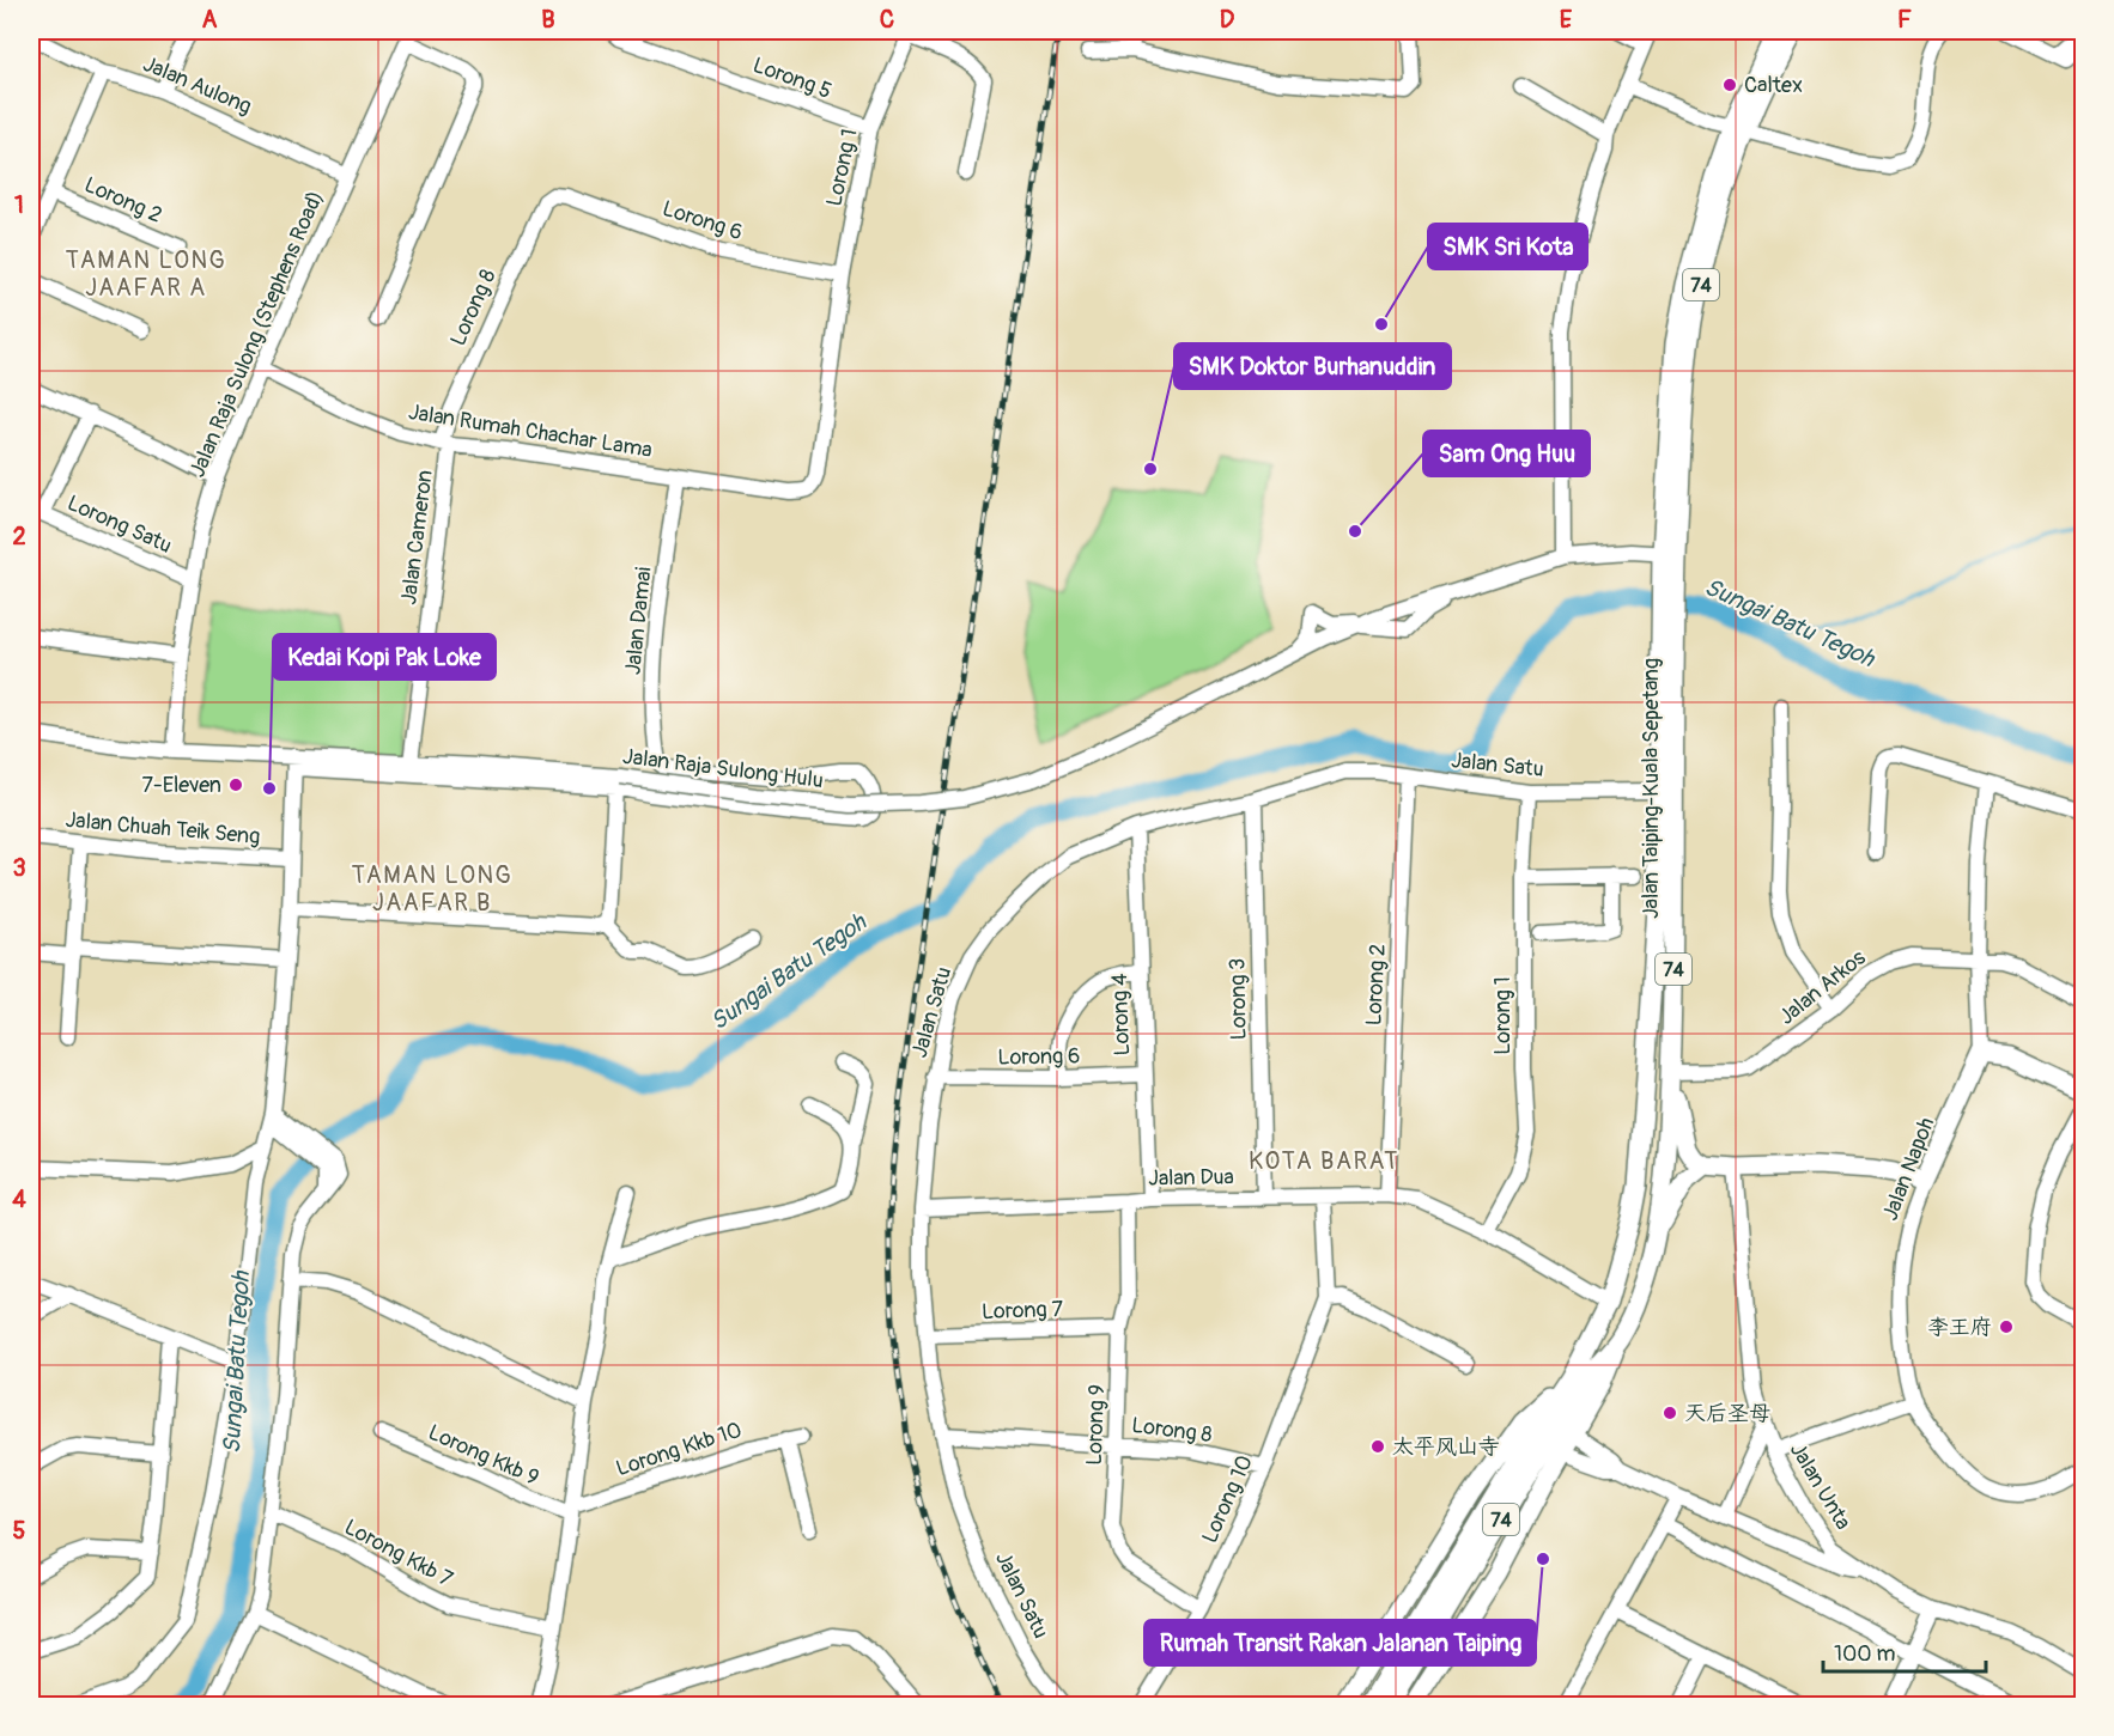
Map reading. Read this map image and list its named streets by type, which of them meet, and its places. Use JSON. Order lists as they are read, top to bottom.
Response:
{
  "streets": {
    "main road": ["74", "Jalan Taiping-Kuala Sepetang", "Jalan Napoh"],
    "street": [
      "Lorong 5",
      "Jalan Aulong",
      "Lorong 1",
      "Lorong 2",
      "Lorong 6",
      "Lorong 8",
      "Jalan Raja Sulong (Stephens Road)",
      "Jalan Rumah Chachar Lama",
      "Lorong Satu",
      "Jalan Cameron",
      "Jalan Damai",
      "Jalan Satu",
      "Jalan Raja Sulong Hulu",
      "Jalan Chuah Teik Seng",
      "Jalan Arkos",
      "Lorong 3",
      "Lorong 4",
      "Jalan Dua",
      "Lorong 7",
      "Lorong 9",
      "Lorong Kkb 10",
      "Lorong Kkb 9",
      "Jalan Unta",
      "Lorong 10",
      "Lorong Kkb 7"
    ]
  },
  "crossings": [
    ["Lorong 5", "Lorong 1"],
    ["Jalan Aulong", "Jalan Raja Sulong (Stephens Road)"],
    ["Lorong 1", "Lorong 6"],
    ["Lorong 1", "Jalan Rumah Chachar Lama"],
    ["Lorong 1", "Jalan Damai"],
    ["Lorong 1", "Jalan Satu"],
    ["Lorong 1", "Jalan Dua"],
    ["Lorong 2", "Jalan Satu"],
    ["Lorong 2", "Jalan Dua"],
    ["Lorong 6", "Lorong 8"],
    ["Lorong 6", "Jalan Satu"],
    ["Lorong 6", "Lorong 4"],
    ["Lorong 8", "Jalan Rumah Chachar Lama"],
    ["Lorong 8", "Jalan Cameron"],
    ["Lorong 8", "Jalan Satu"],
    ["Lorong 8", "Lorong 9"],
    ["Lorong 8", "Lorong 10"],
    ["Jalan Raja Sulong (Stephens Road)", "Jalan Rumah Chachar Lama"],
    ["Jalan Raja Sulong (Stephens Road)", "Lorong Satu"],
    ["Jalan Raja Sulong (Stephens Road)", "Jalan Raja Sulong Hulu"],
    ["Jalan Rumah Chachar Lama", "Jalan Cameron"],
    ["Jalan Rumah Chachar Lama", "Jalan Damai"],
    ["Jalan Cameron", "Jalan Raja Sulong Hulu"],
    ["Jalan Damai", "Jalan Raja Sulong Hulu"],
    ["Jalan Satu", "Jalan Taiping-Kuala Sepetang"],
    ["Jalan Satu", "Lorong 3"],
    ["Jalan Satu", "Lorong 4"],
    ["Jalan Satu", "Jalan Dua"],
    ["Jalan Satu", "Lorong 7"],
    ["Jalan Taiping-Kuala Sepetang", "Jalan Arkos"],
    ["Jalan Taiping-Kuala Sepetang", "Jalan Dua"],
    ["Jalan Arkos", "Jalan Napoh"],
    ["Lorong 3", "Jalan Dua"],
    ["Lorong 4", "Jalan Dua"],
    ["Jalan Dua", "Lorong 9"],
    ["Jalan Dua", "Lorong 10"],
    ["Lorong 7", "Lorong 9"],
    ["Lorong 9", "Lorong 10"],
    ["Lorong Kkb 10", "Lorong Kkb 9"]
  ],
  "districts": ["TAMAN LONG JAAFAR A", "TAMAN LONG JAAFAR B", "KOTA BARAT"],
  "water": ["Sungai Batu Tegoh"],
  "places": [
    "Caltex",
    "SMK Sri Kota",
    "SMK Doktor Burhanuddin",
    "Sam Ong Huu",
    "7-Eleven",
    "Kedai Kopi Pak Loke",
    "李王府",
    "天后圣母",
    "太平风山寺",
    "Rumah Transit Rakan Jalanan Taiping"
  ],
  "scale_bar": "100 m",
  "grid": {
    "columns": [
      "A",
      "B",
      "C",
      "D",
      "E",
      "F"
    ],
    "rows": [
      "1",
      "2",
      "3",
      "4",
      "5"
    ]
  }
}
